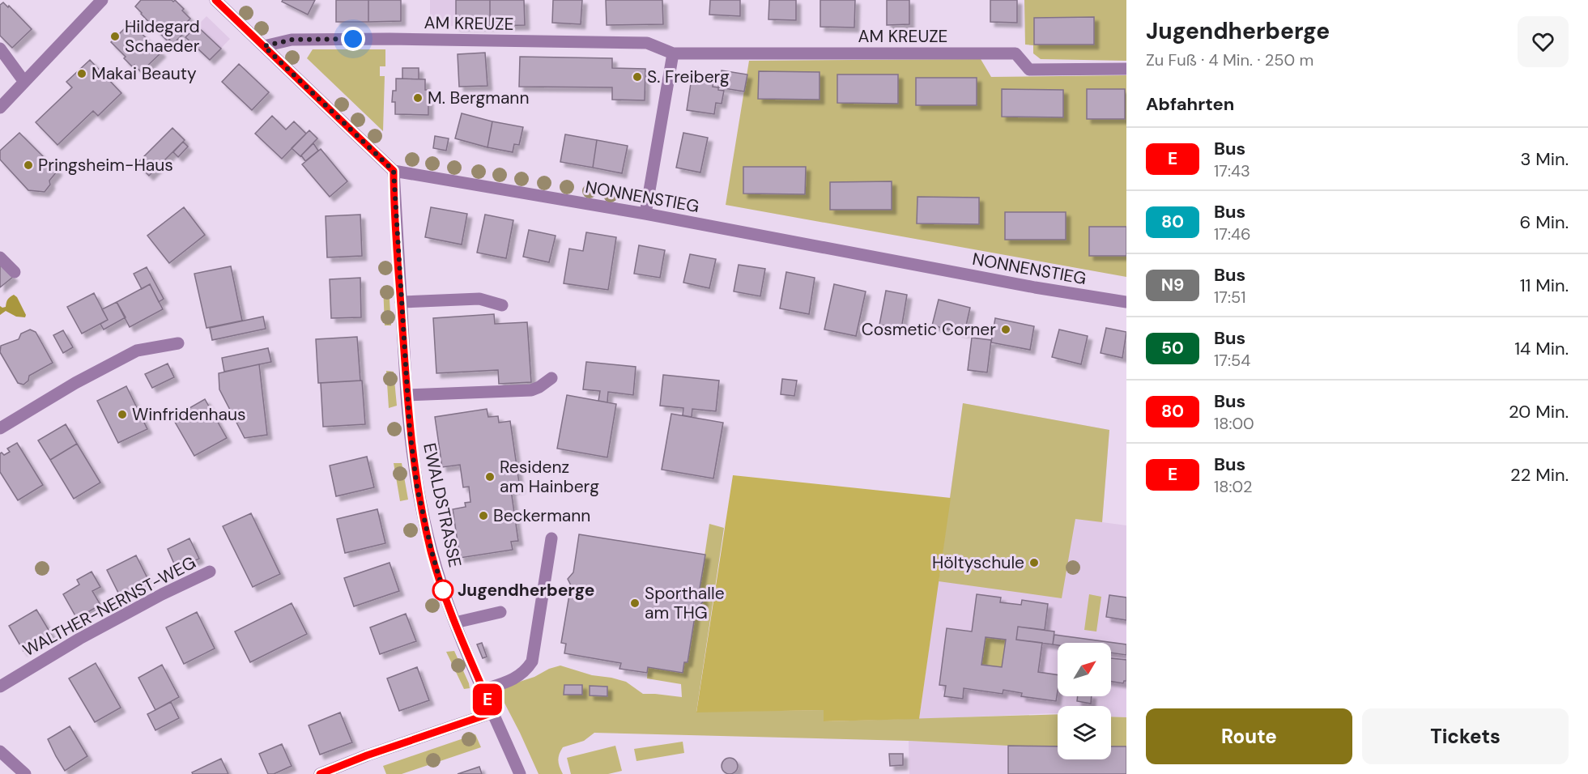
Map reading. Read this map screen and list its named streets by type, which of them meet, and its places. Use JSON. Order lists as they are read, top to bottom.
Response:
{
  "streets": {
    "street": [
      "AM KREUZE",
      "NONNENSTIEG",
      "EWALDSTRASSE",
      "WALTHER-NERNST-WEG"
    ]
  },
  "crossings": [
    ["NONNENSTIEG", "EWALDSTRASSE"]
  ],
  "places": [
    "Hildegard Schaeder",
    "Makai Beauty",
    "S. Freiberg",
    "M. Bergmann",
    "Pringsheim-Haus",
    "Cosmetic Corner",
    "Winfridenhaus",
    "Residenz am Hainberg",
    "Beckermann",
    "Höltyschule",
    "Jugendherberge",
    "Sporthalle am THG"
  ],
  "lines": ["bus line E"],
  "north": "top right",
  "page": {
    "on_map": "E",
    "heading": [
      ["Jugendherberge", "Zu Fuß · 4 Min. · 250 m"],
      "Abfahrten"
    ],
    "list": [
      {
        "mark": "E",
        "name": "Bus",
        "note": "17:43",
        "value": "3 Min."
      },
      {
        "mark": "80",
        "name": "Bus",
        "note": "17:46",
        "value": "6 Min."
      },
      {
        "mark": "N9",
        "name": "Bus",
        "note": "17:51",
        "value": "11 Min."
      },
      {
        "mark": "50",
        "name": "Bus",
        "note": "17:54",
        "value": "14 Min."
      },
      {
        "mark": "80",
        "name": "Bus",
        "note": "18:00",
        "value": "20 Min."
      },
      {
        "mark": "E",
        "name": "Bus",
        "note": "18:02",
        "value": "22 Min."
      }
    ],
    "buttons": ["Route", "Tickets"]
  }
}
